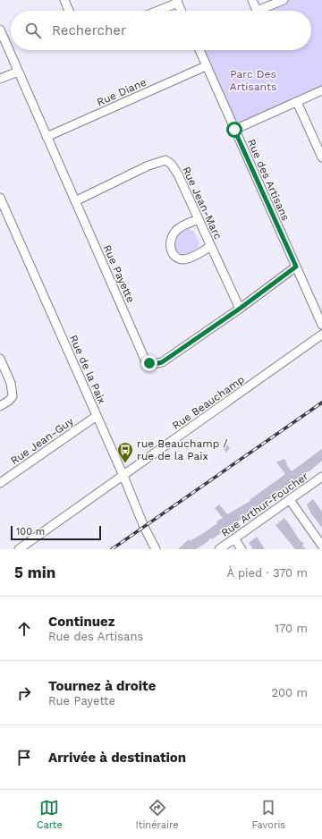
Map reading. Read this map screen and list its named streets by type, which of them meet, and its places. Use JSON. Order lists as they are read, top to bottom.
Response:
{
  "streets": {
    "street": [
      "Rue Diane",
      "Rue des Artisans",
      "Rue Jean-Marc",
      "Rue Payette",
      "Rue de la Paix",
      "Rue Beauchamp",
      "Rue Jean-Guy",
      "Rue Arthur-Foucher"
    ]
  },
  "crossings": [
    ["Rue Diane", "Rue des Artisans"],
    ["Rue Diane", "Rue Payette"],
    ["Rue des Artisans", "Rue Payette"],
    ["Rue Jean-Marc", "Rue Payette"],
    ["Rue de la Paix", "Rue Beauchamp"],
    ["Rue de la Paix", "Rue Jean-Guy"]
  ],
  "parks": ["Parc Des Artisants"],
  "places": {
    "bus stop": ["rue Beauchamp / rue de la Paix"]
  },
  "scale_bar": "100 m",
  "page": {
    "search": "Rechercher",
    "scale": "100 m",
    "heading": ["5 min", "À pied · 370 m"],
    "list": [
      ["Continuez", "Rue des Artisans", "170 m"],
      ["Tournez à droite", "Rue Payette", "200 m"],
      "Arrivée à destination"
    ],
    "nav": ["Carte", "Itinéraire", "Favoris"]
  }
}
